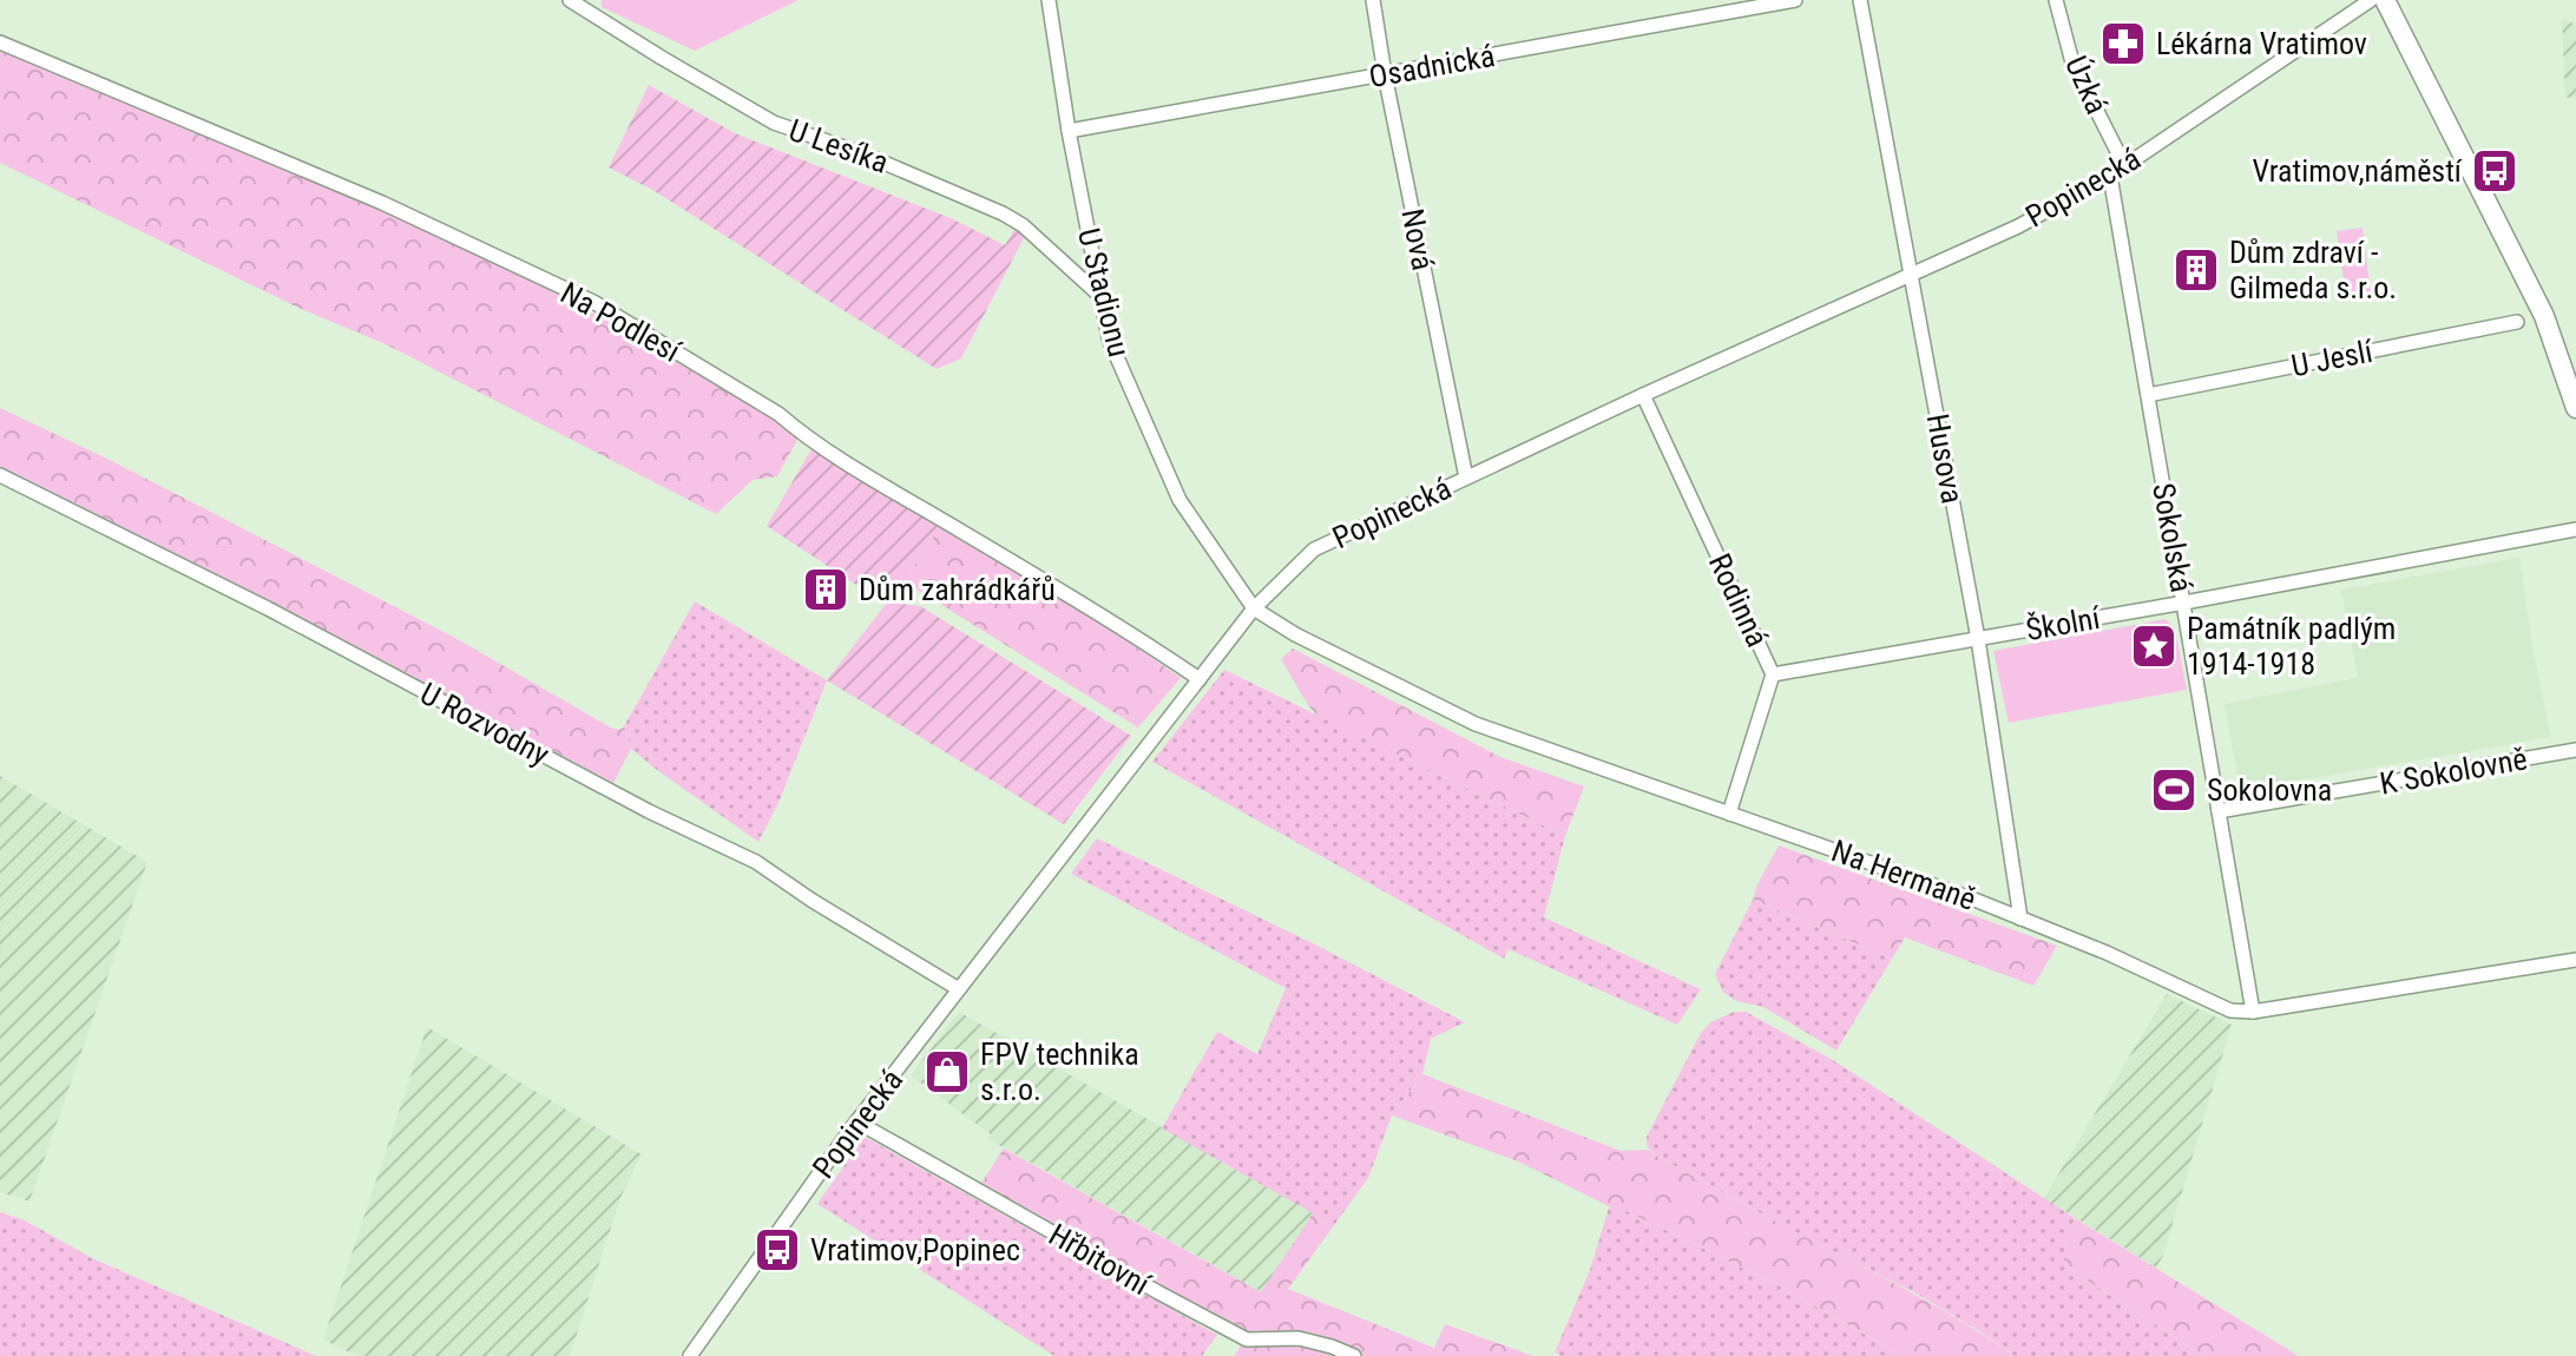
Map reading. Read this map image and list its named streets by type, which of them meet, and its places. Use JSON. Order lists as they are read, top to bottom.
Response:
{
  "streets": {
    "street": [
      "Osadnická",
      "Úzká",
      "U Lesíka",
      "Popinecká",
      "Nová",
      "U Stadionu",
      "Na Podlesí",
      "U Jeslí",
      "Husova",
      "Sokolská",
      "Rodinná",
      "Školní",
      "U Rozvodny",
      "K Sokolovně",
      "Na Hermaně",
      "Hřbitovní"
    ]
  },
  "crossings": [
    ["Osadnická", "Nová"],
    ["Osadnická", "U Stadionu"],
    ["Úzká", "Popinecká"],
    ["U Lesíka", "U Stadionu"],
    ["Popinecká", "Nová"],
    ["Popinecká", "U Stadionu"],
    ["Popinecká", "Na Podlesí"],
    ["Popinecká", "Husova"],
    ["Popinecká", "Sokolská"],
    ["Popinecká", "Rodinná"],
    ["Popinecká", "U Rozvodny"],
    ["Popinecká", "Na Hermaně"],
    ["Popinecká", "Hřbitovní"],
    ["U Stadionu", "Na Hermaně"],
    ["U Jeslí", "Sokolská"],
    ["Husova", "Školní"],
    ["Husova", "Na Hermaně"],
    ["Sokolská", "Školní"],
    ["Sokolská", "K Sokolovně"],
    ["Sokolská", "Na Hermaně"],
    ["Rodinná", "Školní"],
    ["Rodinná", "Na Hermaně"]
  ],
  "places": {
    "pharmacy": ["Lékárna Vratimov"],
    "bus stop": ["Vratimov,náměstí", "Vratimov,Popinec"],
    "building": ["Dům zdraví - Gilmeda s.r.o.", "Dům zahrádkářů"],
    "place": ["Památník padlým 1914-1918"],
    "sports": ["Sokolovna"],
    "shop": ["FPV technika s.r.o."]
  }
}
